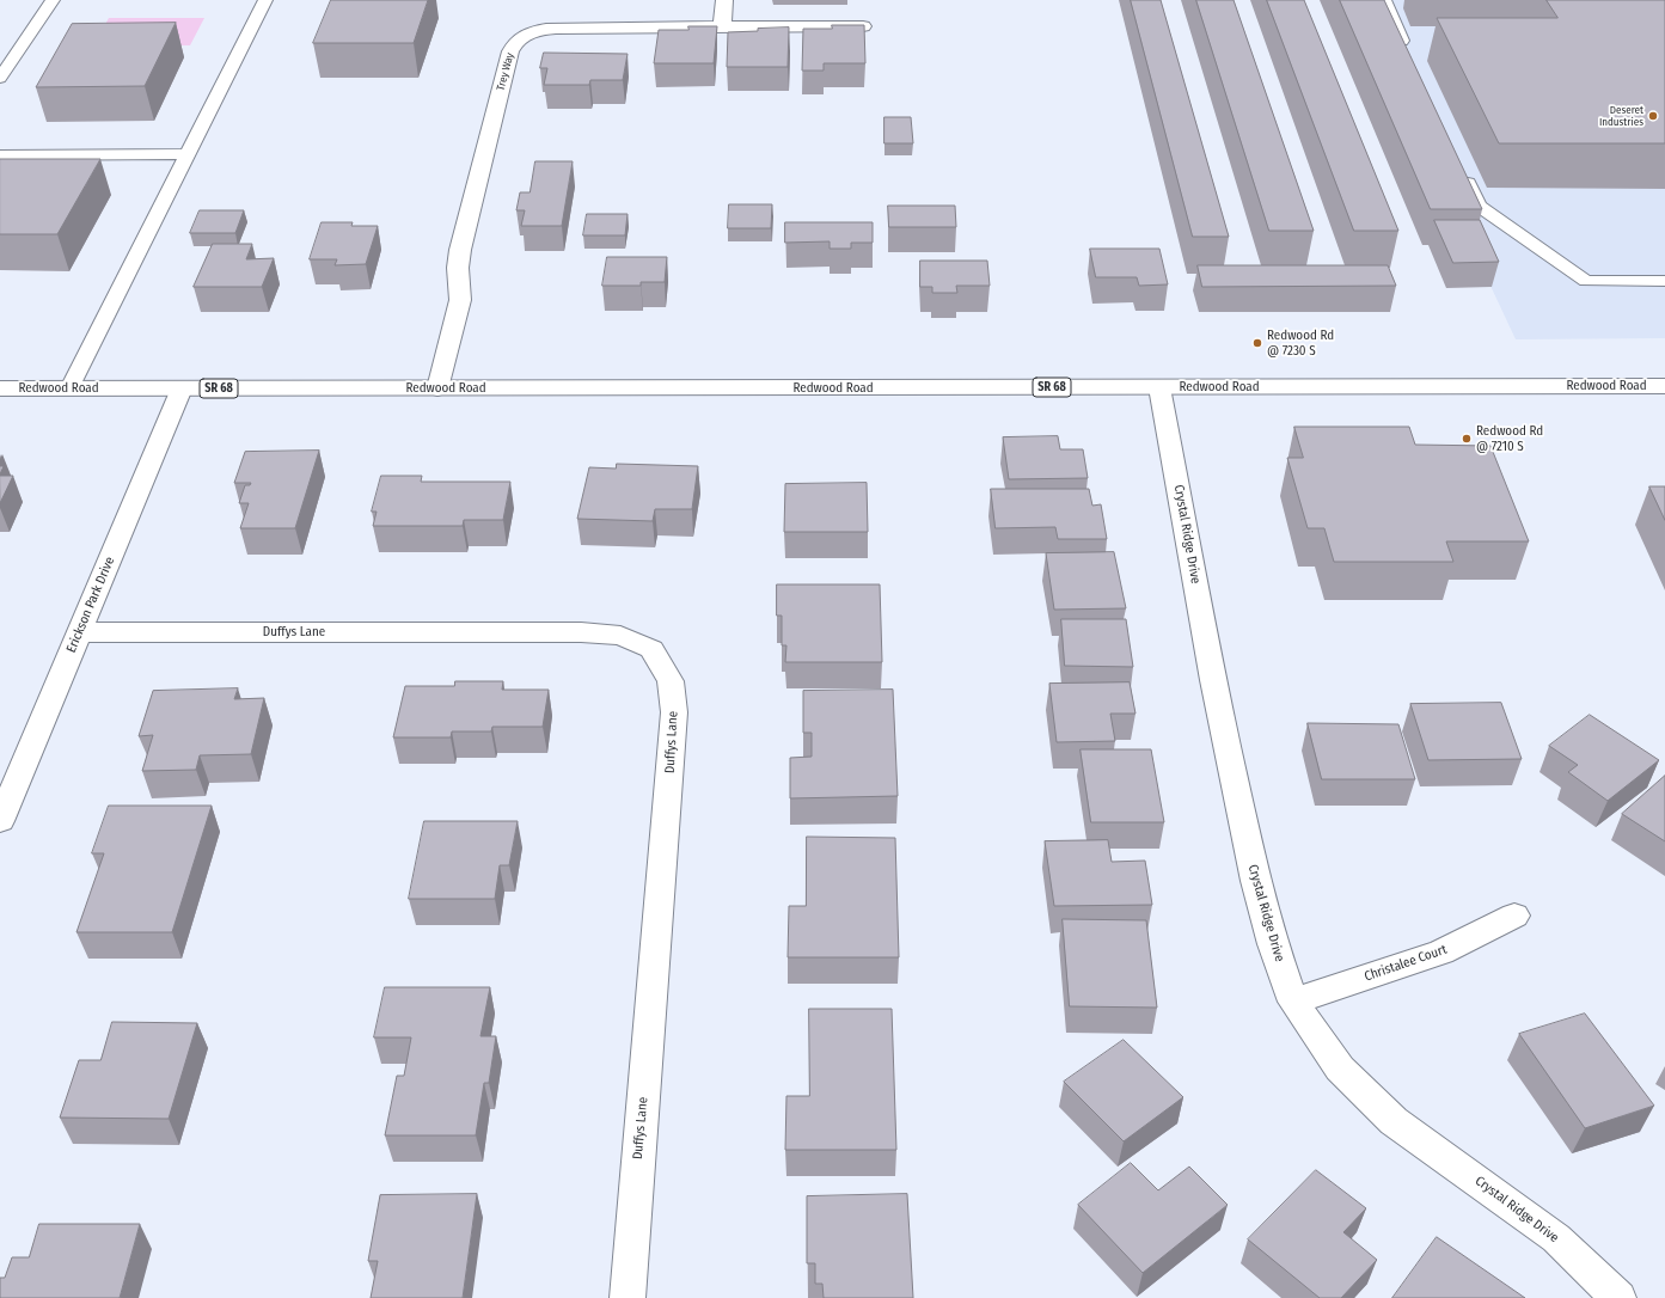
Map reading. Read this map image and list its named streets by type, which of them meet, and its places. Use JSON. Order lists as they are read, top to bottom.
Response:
{
  "streets": {
    "street": [
      "Trey Way",
      "Redwood Road",
      "SR 68",
      "Crystal Ridge Drive",
      "Erickson Park Drive",
      "Duffys Lane",
      "Christalee Court"
    ]
  },
  "crossings": [
    ["Trey Way", "Redwood Road"],
    ["Redwood Road", "Crystal Ridge Drive"],
    ["Redwood Road", "Erickson Park Drive"],
    ["Crystal Ridge Drive", "Christalee Court"],
    ["Erickson Park Drive", "Duffys Lane"]
  ],
  "places": ["Deseret Industries", "Redwood Rd @ 7230 S", "Redwood Rd @ 7210 S"]
}
